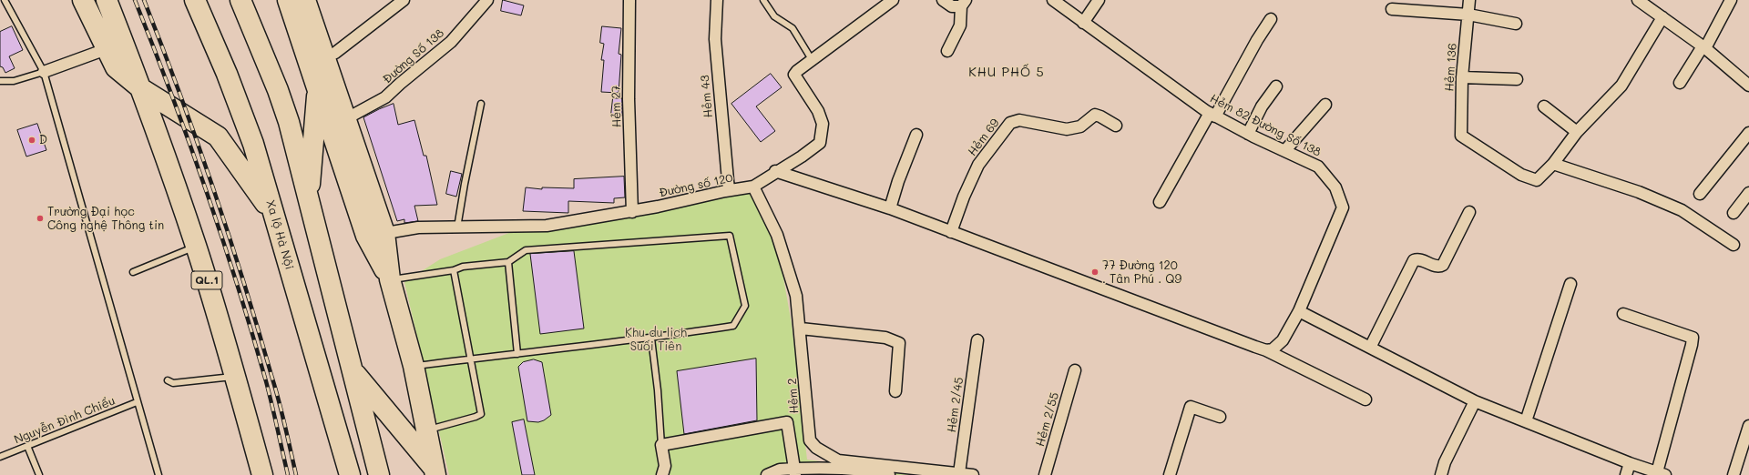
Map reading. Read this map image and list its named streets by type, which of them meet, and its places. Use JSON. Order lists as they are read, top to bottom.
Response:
{
  "streets": {
    "highway": ["Xa lộ Hà Nội", "QL.1"],
    "street": [
      "Đường Số 138",
      "Hẻm 136",
      "Hẻm 43",
      "Hẻm 27",
      "Hẻm 82 Đường Số 138",
      "Hẻm 69",
      "Đường số 120",
      "Hẻm 2",
      "Hẻm 2/45",
      "Hẻm 2/55"
    ],
    "lane": ["Nguyễn Đình Chiểu"]
  },
  "crossings": [
    ["Hẻm 43", "Đường số 120"],
    ["Hẻm 27", "Đường số 120"],
    ["Đường số 120", "Hẻm 2"],
    ["Hẻm 2", "Hẻm 2/45"]
  ],
  "districts": ["KHU PHỐ 5"],
  "parks": ["Khu du lịch Suối Tiên"],
  "places": ["D", "Trường Đại học Công nghệ Thông tin", "77 Đường 120 . Tân Phú . Q9"]
}
